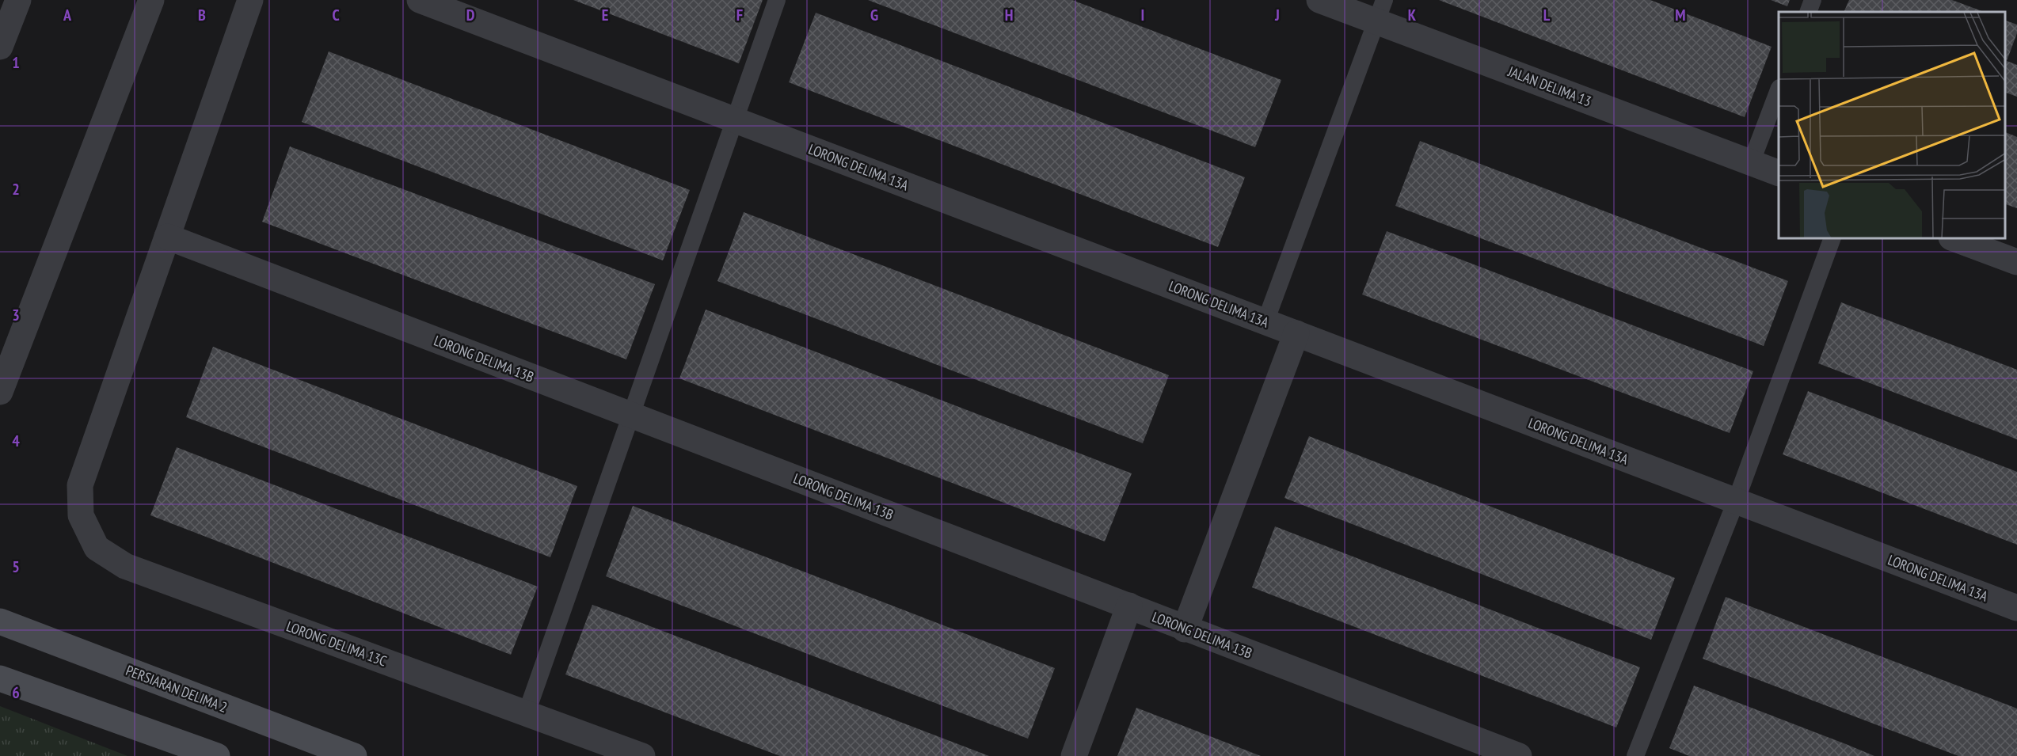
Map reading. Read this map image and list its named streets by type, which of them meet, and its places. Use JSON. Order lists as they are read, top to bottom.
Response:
{
  "streets": {
    "street": [
      "JALAN DELIMA 13",
      "LORONG DELIMA 13A",
      "LORONG DELIMA 13B",
      "LORONG DELIMA 13C",
      "PERSIARAN DELIMA 2"
    ]
  },
  "crossings": [
    ["LORONG DELIMA 13B", "LORONG DELIMA 13C"]
  ],
  "grid": {
    "columns": [
      "A",
      "B",
      "C",
      "D",
      "E",
      "F",
      "G",
      "H",
      "I",
      "J",
      "K",
      "L",
      "M"
    ],
    "rows": [
      "1",
      "2",
      "3",
      "4",
      "5",
      "6"
    ]
  }
}
